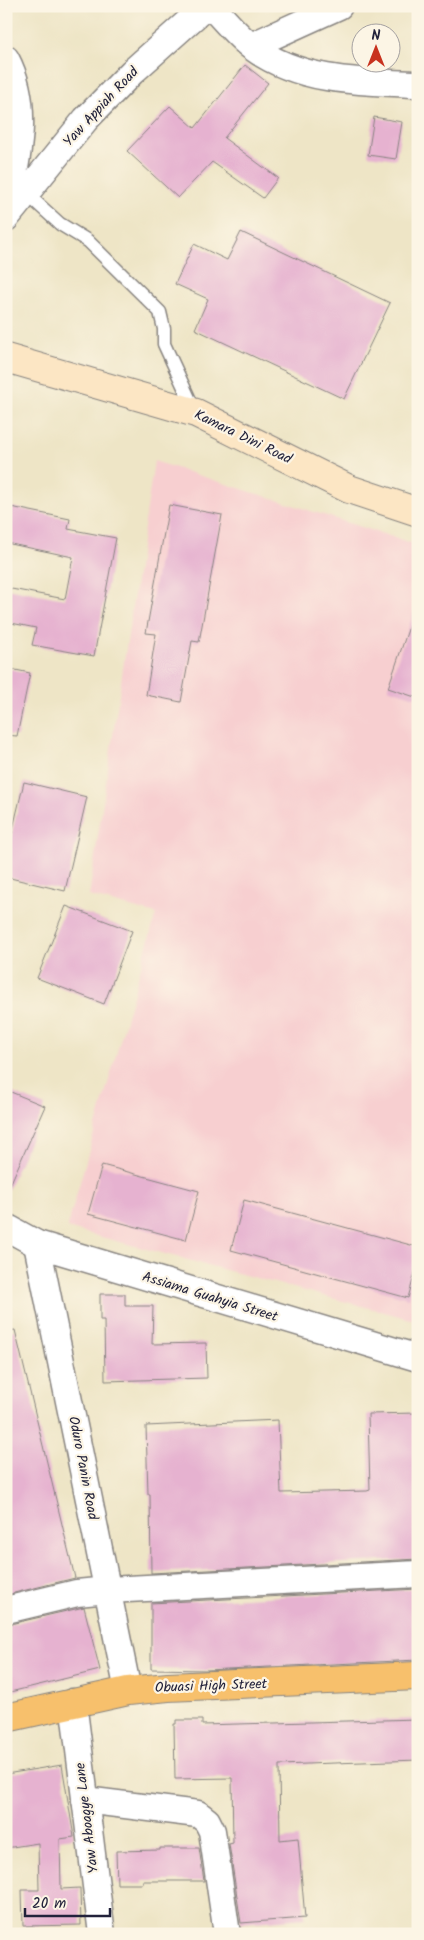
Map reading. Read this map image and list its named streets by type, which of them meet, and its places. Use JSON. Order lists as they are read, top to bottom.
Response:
{
  "streets": {
    "main road": ["Obuasi High Street"],
    "street": [
      "Yaw Appiah Road",
      "Kamara Dini Road",
      "Assiama Guahyia Street",
      "Oduro Panin Road",
      "Yaw Aboagye Lane"
    ]
  },
  "crossings": [
    ["Assiama Guahyia Street", "Oduro Panin Road"],
    ["Oduro Panin Road", "Obuasi High Street"],
    ["Obuasi High Street", "Yaw Aboagye Lane"]
  ],
  "scale_bar": "20 m",
  "north": "top"
}
